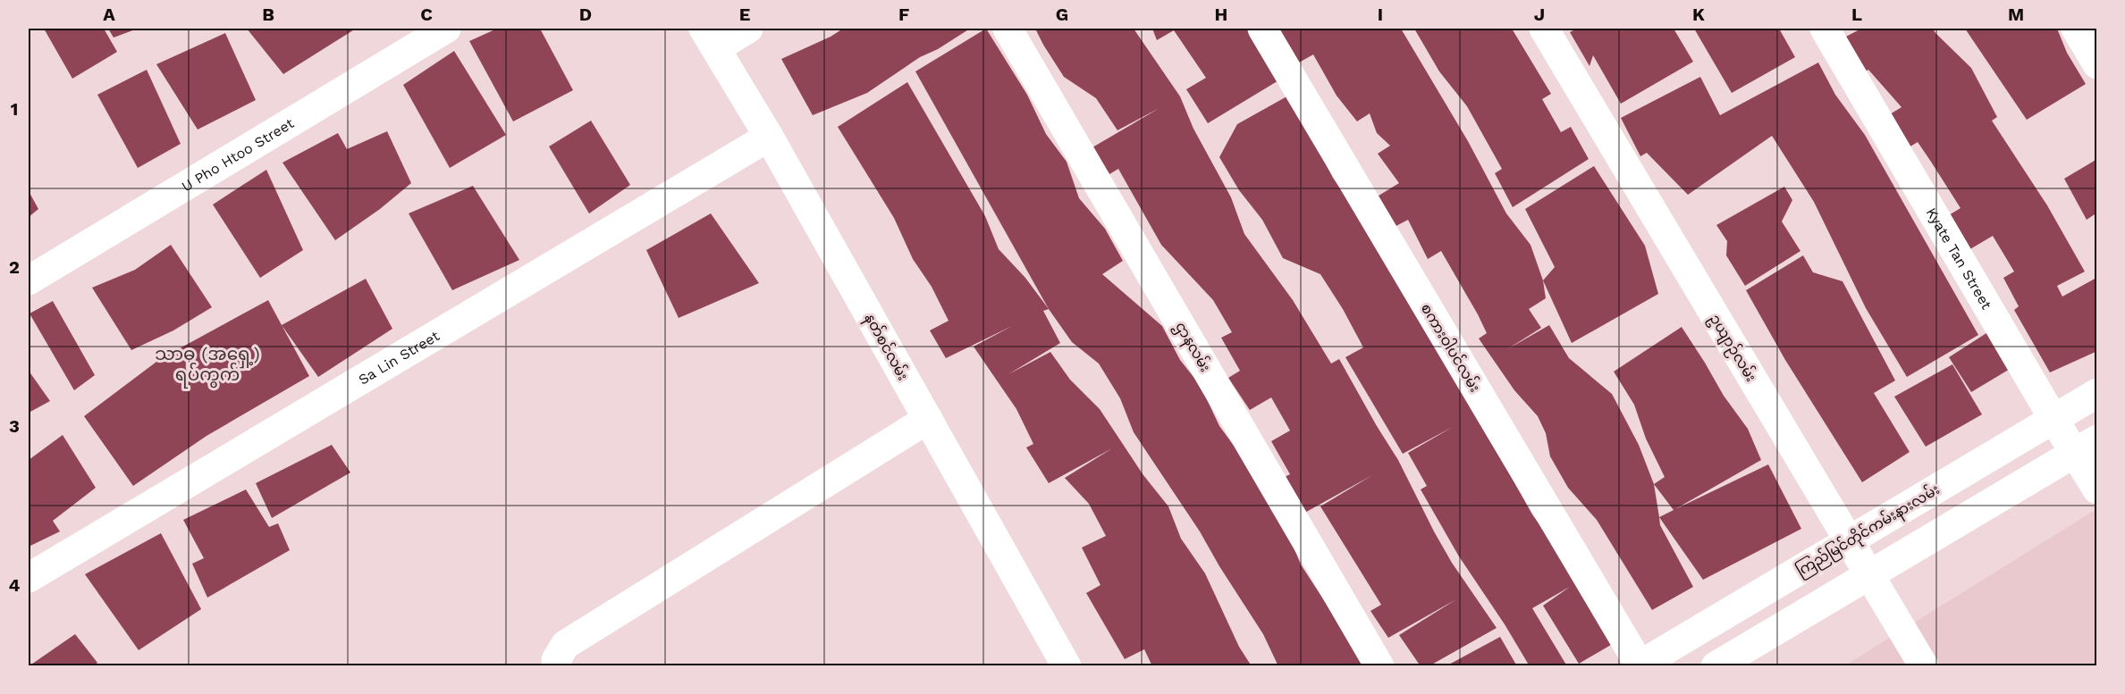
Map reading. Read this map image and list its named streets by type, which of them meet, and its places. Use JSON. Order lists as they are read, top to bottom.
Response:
{
  "streets": {
    "street": [
      "U Pho Htoo Street",
      "Kyate Tan Street",
      "နတ်စင်လမ်း",
      "ဌာနလမ်း",
      "စကားဝါပင်လမ်း",
      "ဥယျာဉ်လမ်း",
      "Sa Lin Street",
      "ကြည်မြင်တိုင်ကမ်းနားလမ်း"
    ]
  },
  "crossings": [
    ["Kyate Tan Street", "ကြည်မြင်တိုင်ကမ်းနားလမ်း"],
    ["နတ်စင်လမ်း", "Sa Lin Street"],
    ["စကားဝါပင်လမ်း", "ကြည်မြင်တိုင်ကမ်းနားလမ်း"],
    ["ဥယျာဉ်လမ်း", "ကြည်မြင်တိုင်ကမ်းနားလမ်း"]
  ],
  "districts": ["သာဓု (အရှေ့) ရပ်ကွက်"],
  "grid": {
    "columns": [
      "A",
      "B",
      "C",
      "D",
      "E",
      "F",
      "G",
      "H",
      "I",
      "J",
      "K",
      "L",
      "M"
    ],
    "rows": [
      "1",
      "2",
      "3",
      "4"
    ]
  }
}
